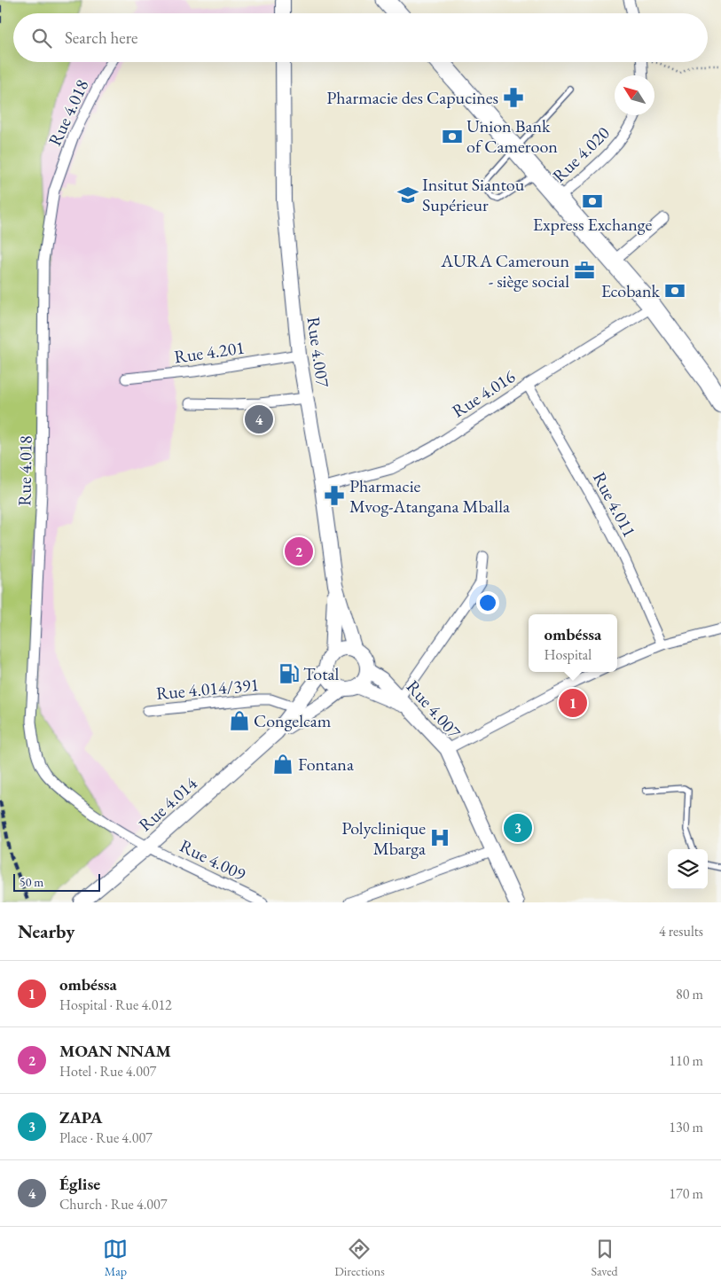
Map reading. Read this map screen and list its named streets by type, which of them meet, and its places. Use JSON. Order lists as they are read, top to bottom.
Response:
{
  "streets": {
    "main road": ["Rue 4.007", "Rue 4.014"],
    "street": [
      "Rue 4.018",
      "Rue 4.020",
      "Rue 4.201",
      "Rue 4.016",
      "Rue 4.011",
      "Rue 4.014/391",
      "Rue 4.009"
    ]
  },
  "crossings": [
    ["Rue 4.018", "Rue 4.014"],
    ["Rue 4.018", "Rue 4.009"],
    ["Rue 4.201", "Rue 4.007"],
    ["Rue 4.007", "Rue 4.016"],
    ["Rue 4.016", "Rue 4.011"],
    ["Rue 4.014", "Rue 4.009"]
  ],
  "places": {
    "pharmacy": ["Pharmacie des Capucines", "Pharmacie Mvog-Atangana Mballa"],
    "bank": ["Union Bank of Cameroon", "Express Exchange", "Ecobank"],
    "school or university": ["Insitut Siantou Supérieur"],
    "office": ["AURA Cameroun - siège social"],
    "fuel station": ["Total"],
    "shop": ["Congelcam", "Fontana"],
    "hospital": ["Polyclinique Mbarga"]
  },
  "scale_bar": "50 m",
  "north": "top left",
  "page": {
    "search": "Search here",
    "pins": [
      "4",
      "2",
      "1",
      "3"
    ],
    "popup": ["ombéssa", "Hospital"],
    "scale": "50 m",
    "heading": ["Nearby", "4 results"],
    "list": [
      {
        "mark": "1",
        "name": "ombéssa",
        "note": "Hospital · Rue 4.012",
        "value": "80 m"
      },
      {
        "mark": "2",
        "name": "MOAN NNAM",
        "note": "Hotel · Rue 4.007",
        "value": "110 m"
      },
      {
        "mark": "3",
        "name": "ZAPA",
        "note": "Place · Rue 4.007",
        "value": "130 m"
      },
      {
        "mark": "4",
        "name": "Église",
        "note": "Church · Rue 4.007",
        "value": "170 m"
      }
    ],
    "nav": ["Map", "Directions", "Saved"]
  }
}
